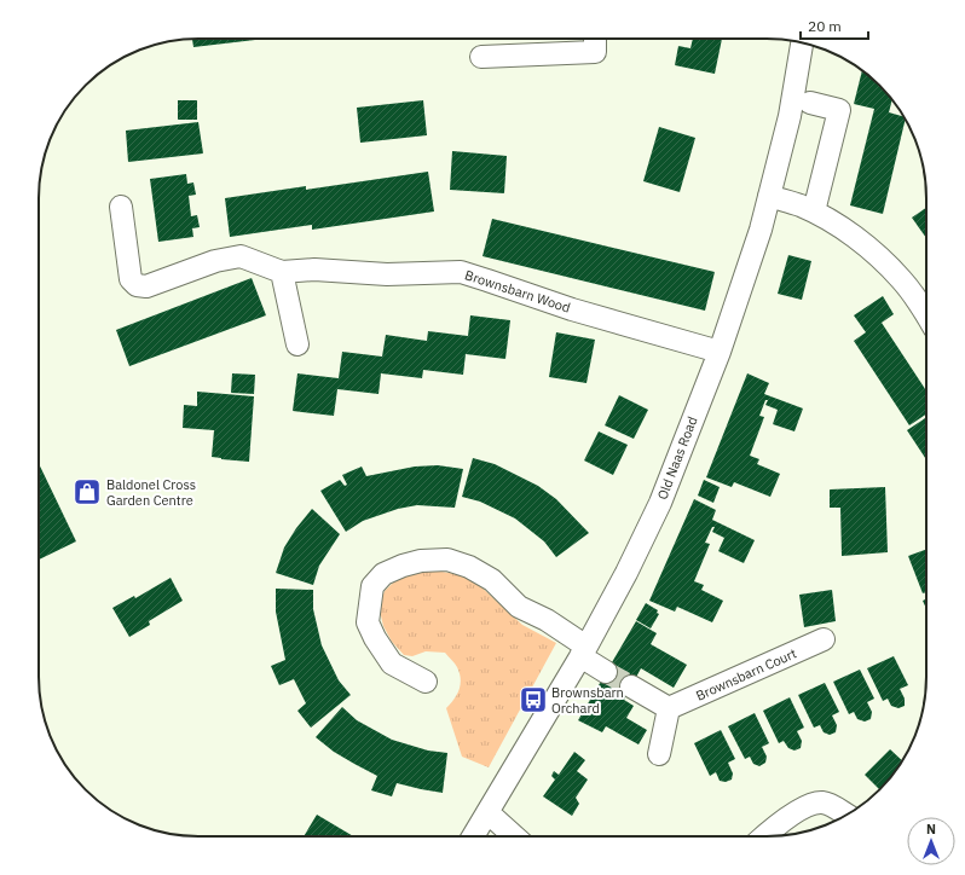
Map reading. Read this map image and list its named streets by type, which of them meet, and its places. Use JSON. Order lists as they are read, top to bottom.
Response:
{
  "streets": {
    "street": ["Brownsbarn Wood", "Old Naas Road", "Brownsbarn Court"]
  },
  "crossings": [
    ["Brownsbarn Wood", "Old Naas Road"]
  ],
  "places": {
    "shop": ["Baldonel Cross Garden Centre"],
    "bus stop": ["Brownsbarn Orchard"]
  },
  "scale_bar": "20 m",
  "north": "top"
}
